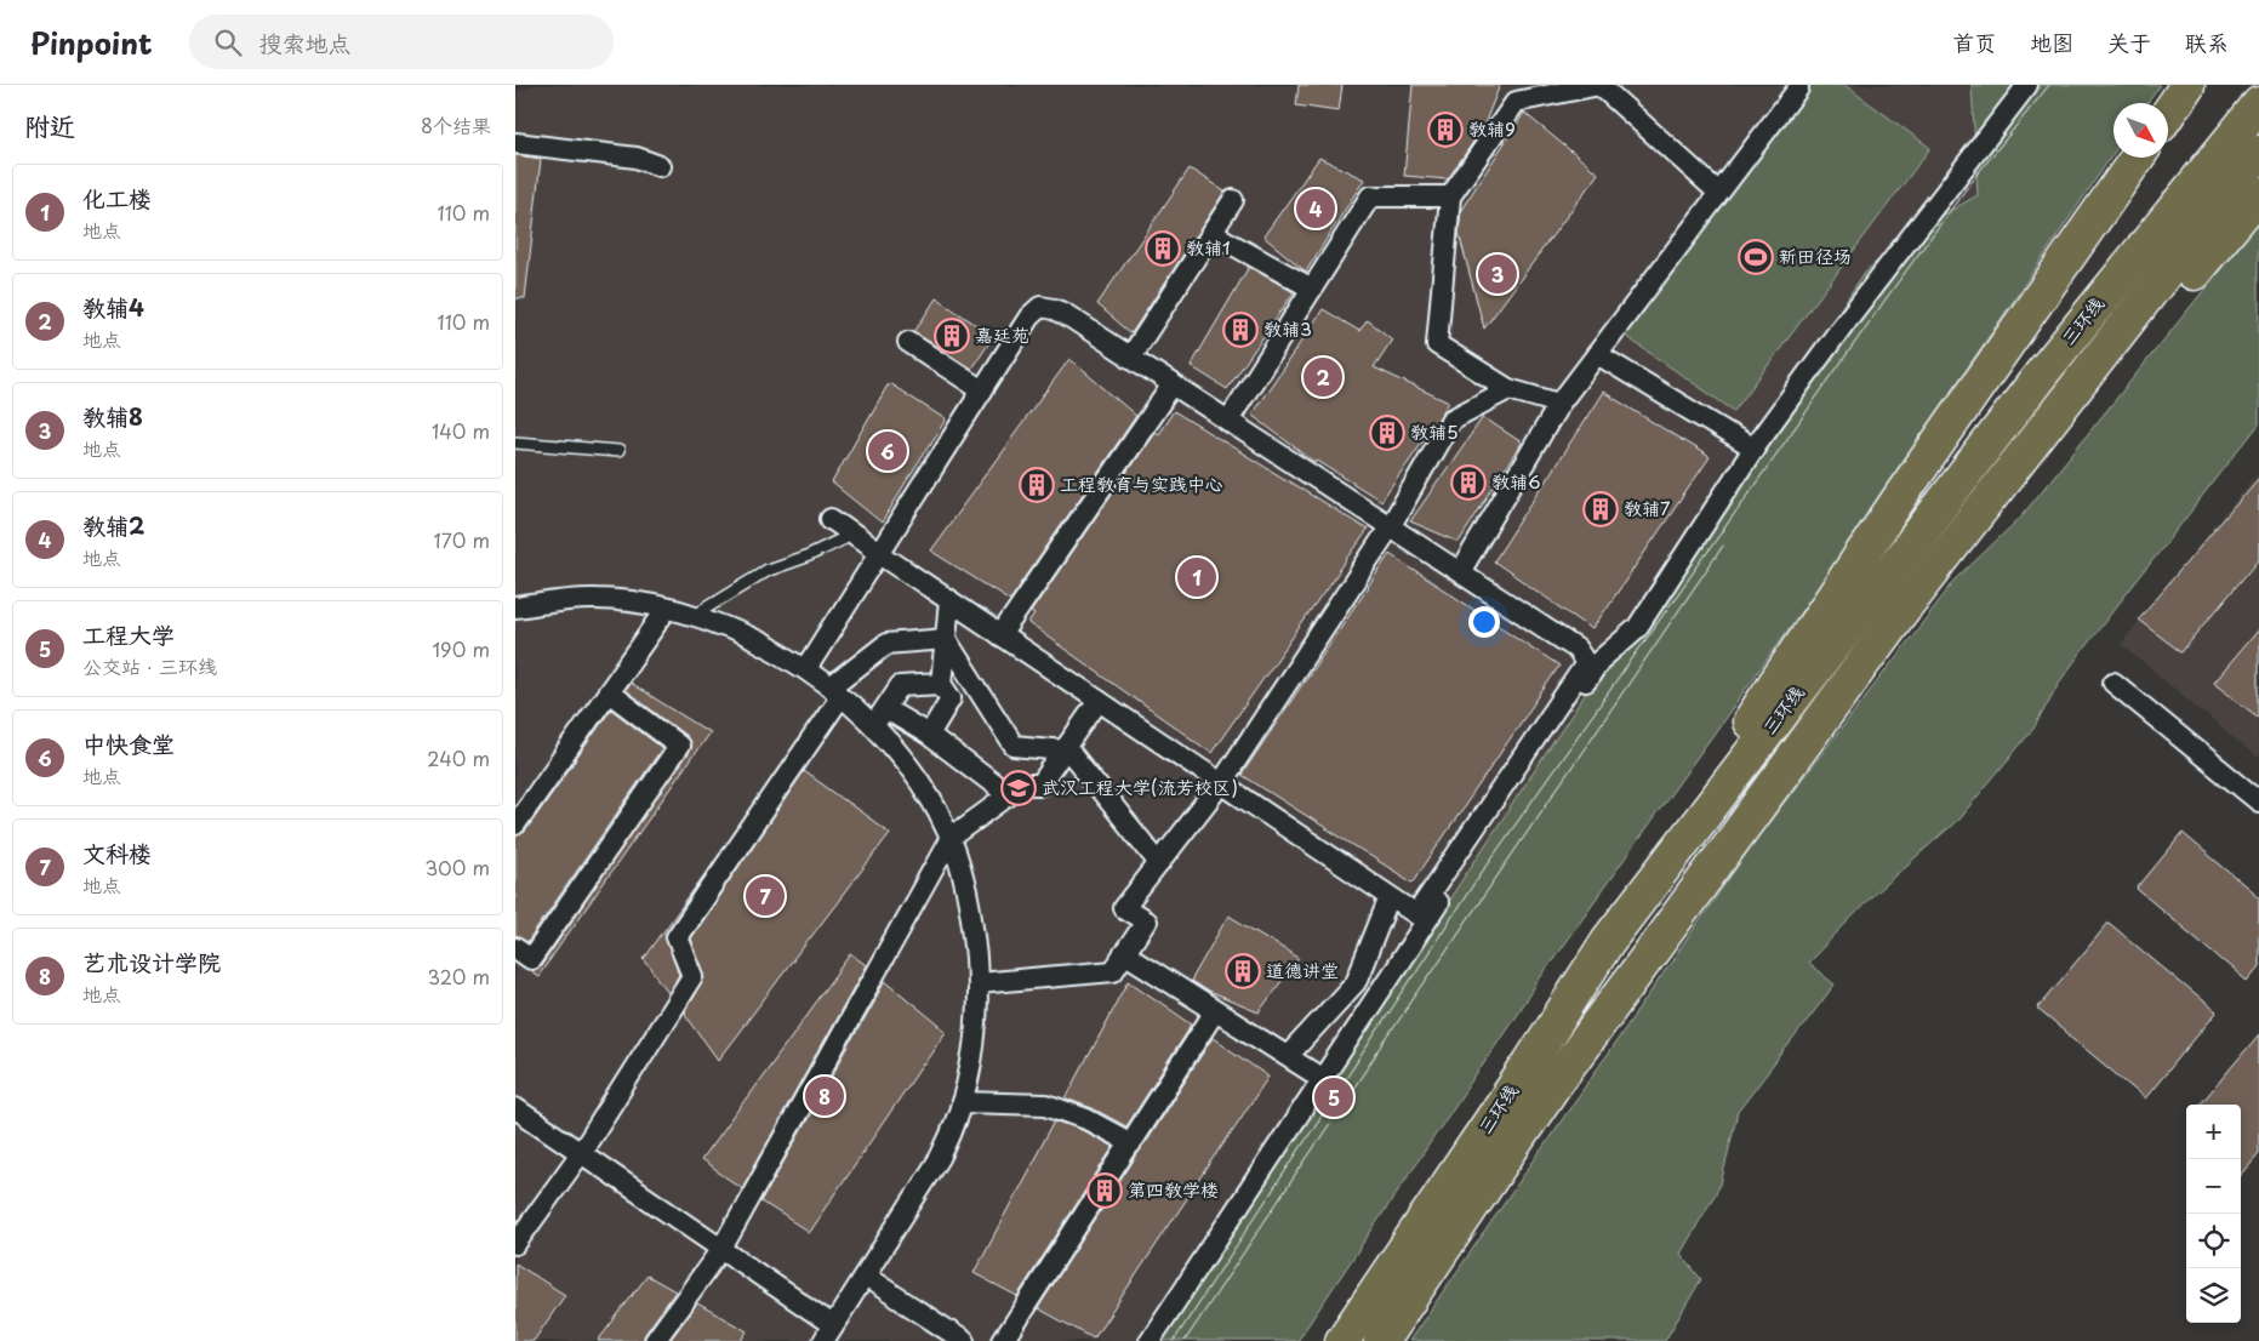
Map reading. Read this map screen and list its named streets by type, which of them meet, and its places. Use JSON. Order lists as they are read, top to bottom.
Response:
{
  "streets": {
    "highway": ["三环线"]
  },
  "places": {
    "building": [
      "教辅9",
      "教辅1",
      "教辅3",
      "嘉廷苑",
      "教辅5",
      "教辅6",
      "工程教育与实践中心",
      "教辅7",
      "道德讲堂",
      "第四教学楼"
    ],
    "sports": ["新田径场"],
    "school or university": ["武汉工程大学(流芳校区)"]
  },
  "north": "bottom right",
  "page": {
    "header": "Pinpoint",
    "search": "搜索地点",
    "nav": [
      "首页",
      "地图",
      "关于",
      "联系"
    ],
    "heading": ["附近", "8个结果"],
    "list": [
      {
        "mark": "1",
        "name": "化工楼",
        "note": "地点",
        "value": "110 m"
      },
      {
        "mark": "2",
        "name": "教辅4",
        "note": "地点",
        "value": "110 m"
      },
      {
        "mark": "3",
        "name": "教辅8",
        "note": "地点",
        "value": "140 m"
      },
      {
        "mark": "4",
        "name": "教辅2",
        "note": "地点",
        "value": "170 m"
      },
      {
        "mark": "5",
        "name": "工程大学",
        "note": "公交站 · 三环线",
        "value": "190 m"
      },
      {
        "mark": "6",
        "name": "中快食堂",
        "note": "地点",
        "value": "240 m"
      },
      {
        "mark": "7",
        "name": "文科楼",
        "note": "地点",
        "value": "300 m"
      },
      {
        "mark": "8",
        "name": "艺术设计学院",
        "note": "地点",
        "value": "320 m"
      }
    ],
    "pins": [
      "4",
      "3",
      "2",
      "6",
      "1",
      "7",
      "8",
      "5"
    ],
    "map_buttons": ["+", "−"]
  }
}
